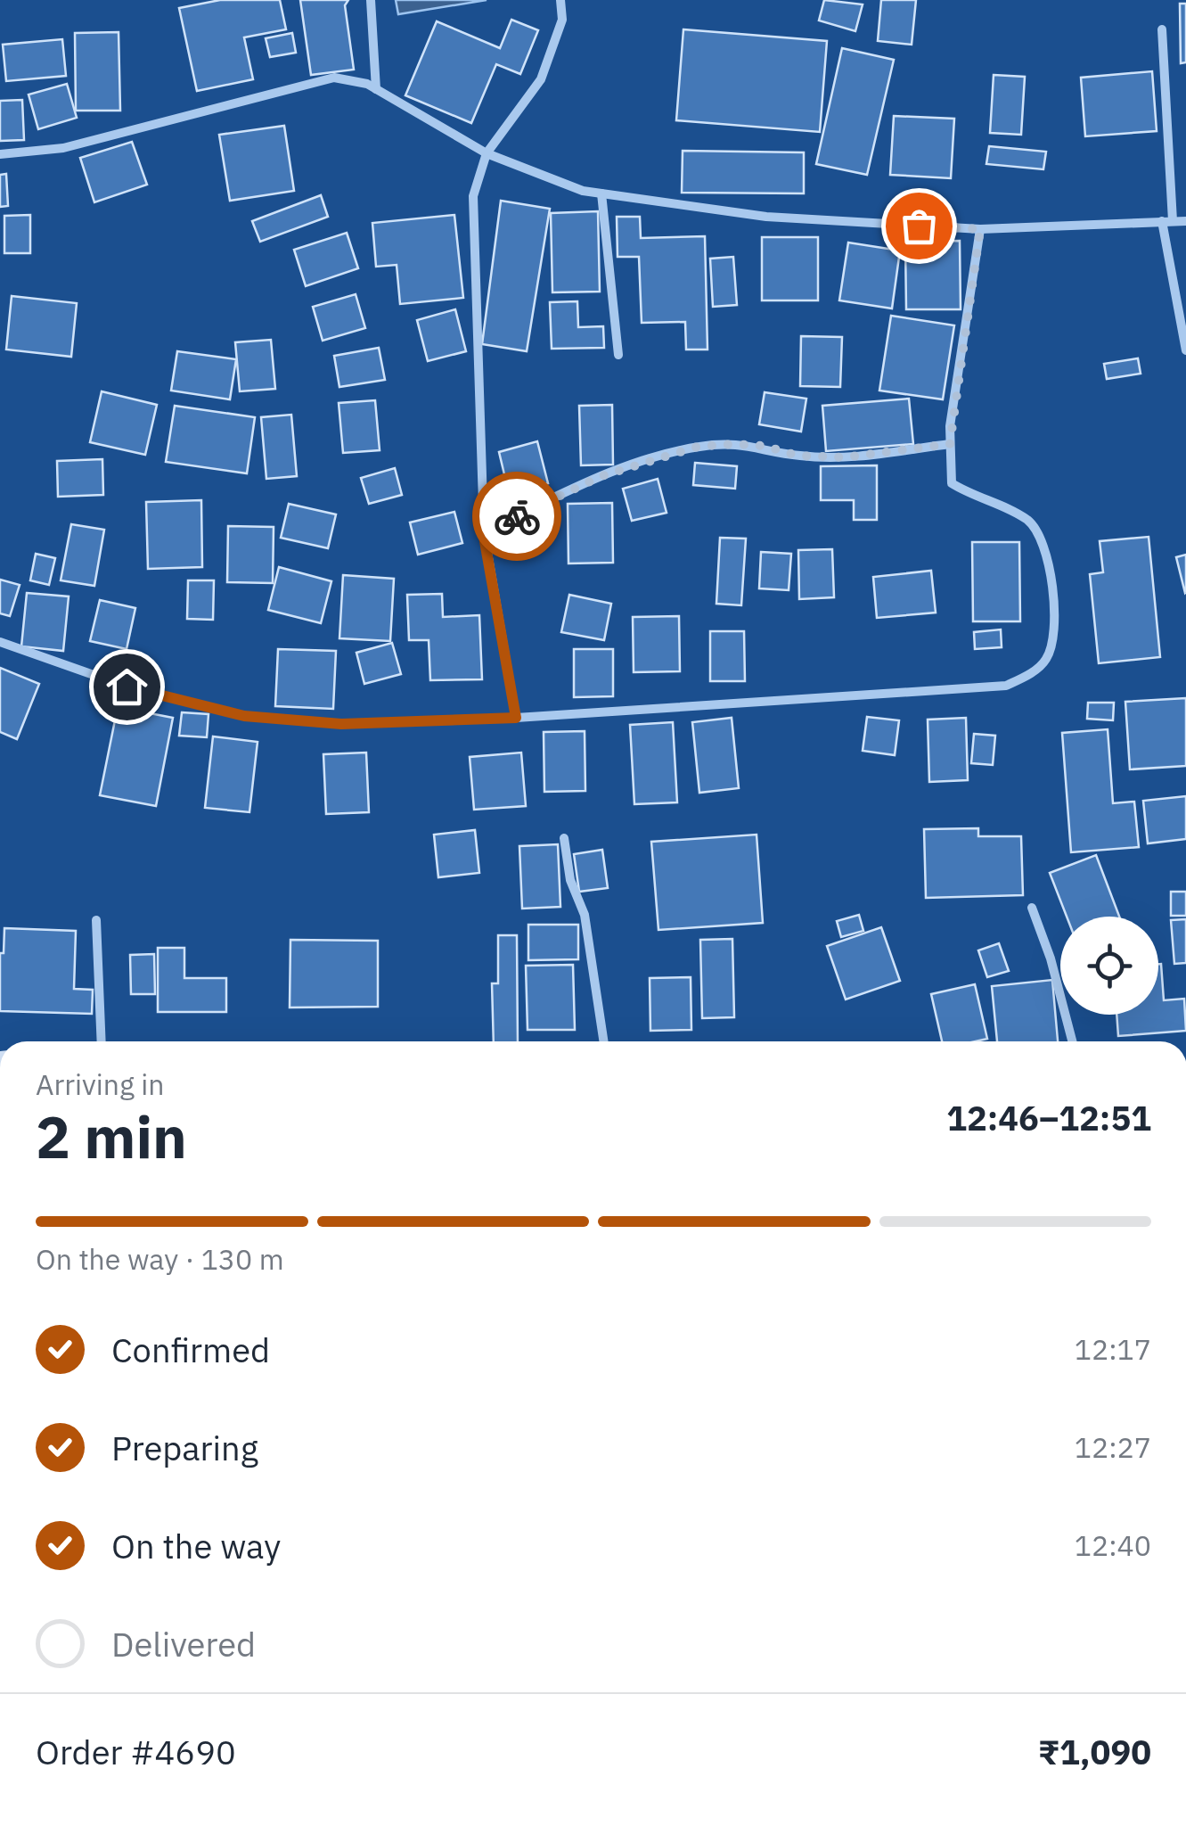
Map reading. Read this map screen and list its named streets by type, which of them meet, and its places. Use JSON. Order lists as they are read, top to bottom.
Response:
{
  "page": {
    "heading": ["2 min", "Arriving in", "12:46–12:51"],
    "panel": ["Order #4690", "₹1,090"],
    "bar": "On the way · 130 m",
    "list": [
      ["Confirmed", "12:17"],
      ["Preparing", "12:27"],
      ["On the way", "12:40"],
      "Delivered"
    ]
  }
}
